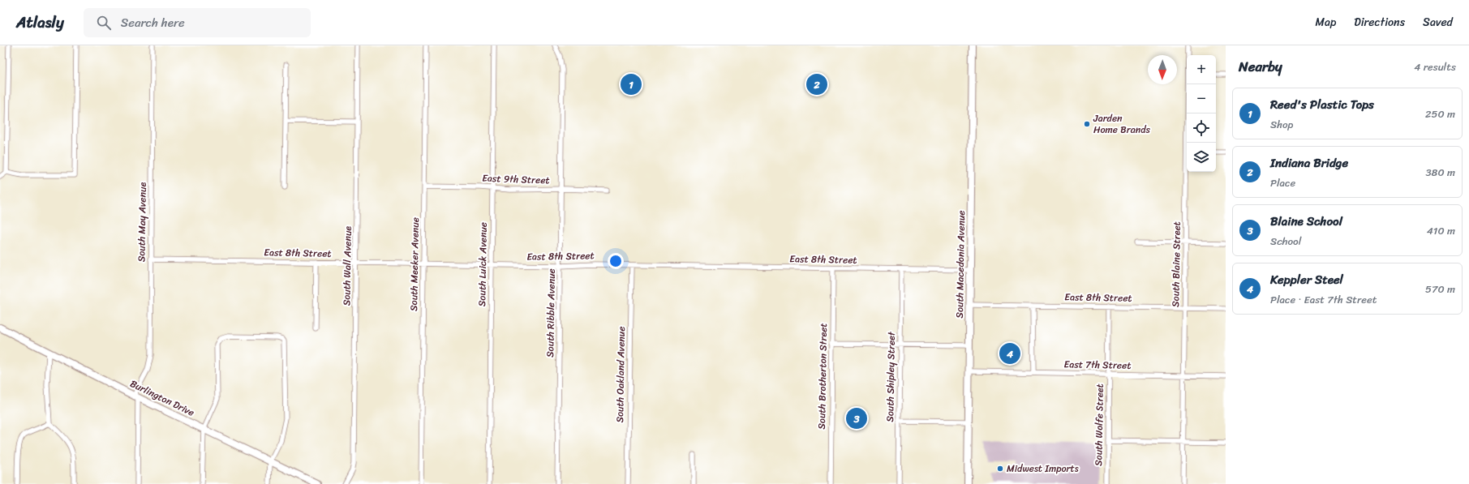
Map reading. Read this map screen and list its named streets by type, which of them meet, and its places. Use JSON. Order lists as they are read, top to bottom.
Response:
{
  "streets": {
    "street": [
      "East 9th Street",
      "South May Avenue",
      "East 8th Street",
      "South Meeker Avenue",
      "South Luick Avenue",
      "South Macedonia Avenue",
      "South Blaine Street",
      "South Wall Avenue",
      "South Ribble Avenue",
      "East 7th Street",
      "South Oakland Avenue",
      "South Brotherton Street",
      "South Shipley Street",
      "Burlington Drive",
      "South Wolfe Street"
    ]
  },
  "crossings": [
    ["East 9th Street", "South Meeker Avenue"],
    ["East 9th Street", "South Luick Avenue"],
    ["East 9th Street", "South Ribble Avenue"],
    ["South May Avenue", "East 8th Street"],
    ["South May Avenue", "Burlington Drive"],
    ["East 8th Street", "South Meeker Avenue"],
    ["East 8th Street", "South Luick Avenue"],
    ["East 8th Street", "South Macedonia Avenue"],
    ["East 8th Street", "South Blaine Street"],
    ["East 8th Street", "South Wall Avenue"],
    ["East 8th Street", "South Ribble Avenue"],
    ["East 8th Street", "South Oakland Avenue"],
    ["East 8th Street", "South Brotherton Street"],
    ["East 8th Street", "South Shipley Street"],
    ["East 8th Street", "South Wolfe Street"],
    ["South Macedonia Avenue", "East 7th Street"],
    ["South Blaine Street", "East 7th Street"],
    ["East 7th Street", "South Wolfe Street"]
  ],
  "places": ["Jarden Home Brands", "Midwest Imports"],
  "north": "bottom",
  "page": {
    "header": "Atlasly",
    "search": "Search here",
    "nav": ["Map", "Directions", "Saved"],
    "heading": ["Nearby", "4 results"],
    "map_buttons": ["+", "−"],
    "pins": [
      "1",
      "2",
      "4",
      "3"
    ],
    "list": [
      {
        "mark": "1",
        "name": "Reed's Plastic Tops",
        "note": "Shop",
        "value": "250 m"
      },
      {
        "mark": "2",
        "name": "Indiana Bridge",
        "note": "Place",
        "value": "380 m"
      },
      {
        "mark": "3",
        "name": "Blaine School",
        "note": "School",
        "value": "410 m"
      },
      {
        "mark": "4",
        "name": "Keppler Steel",
        "note": "Place · East 7th Street",
        "value": "570 m"
      }
    ]
  }
}
